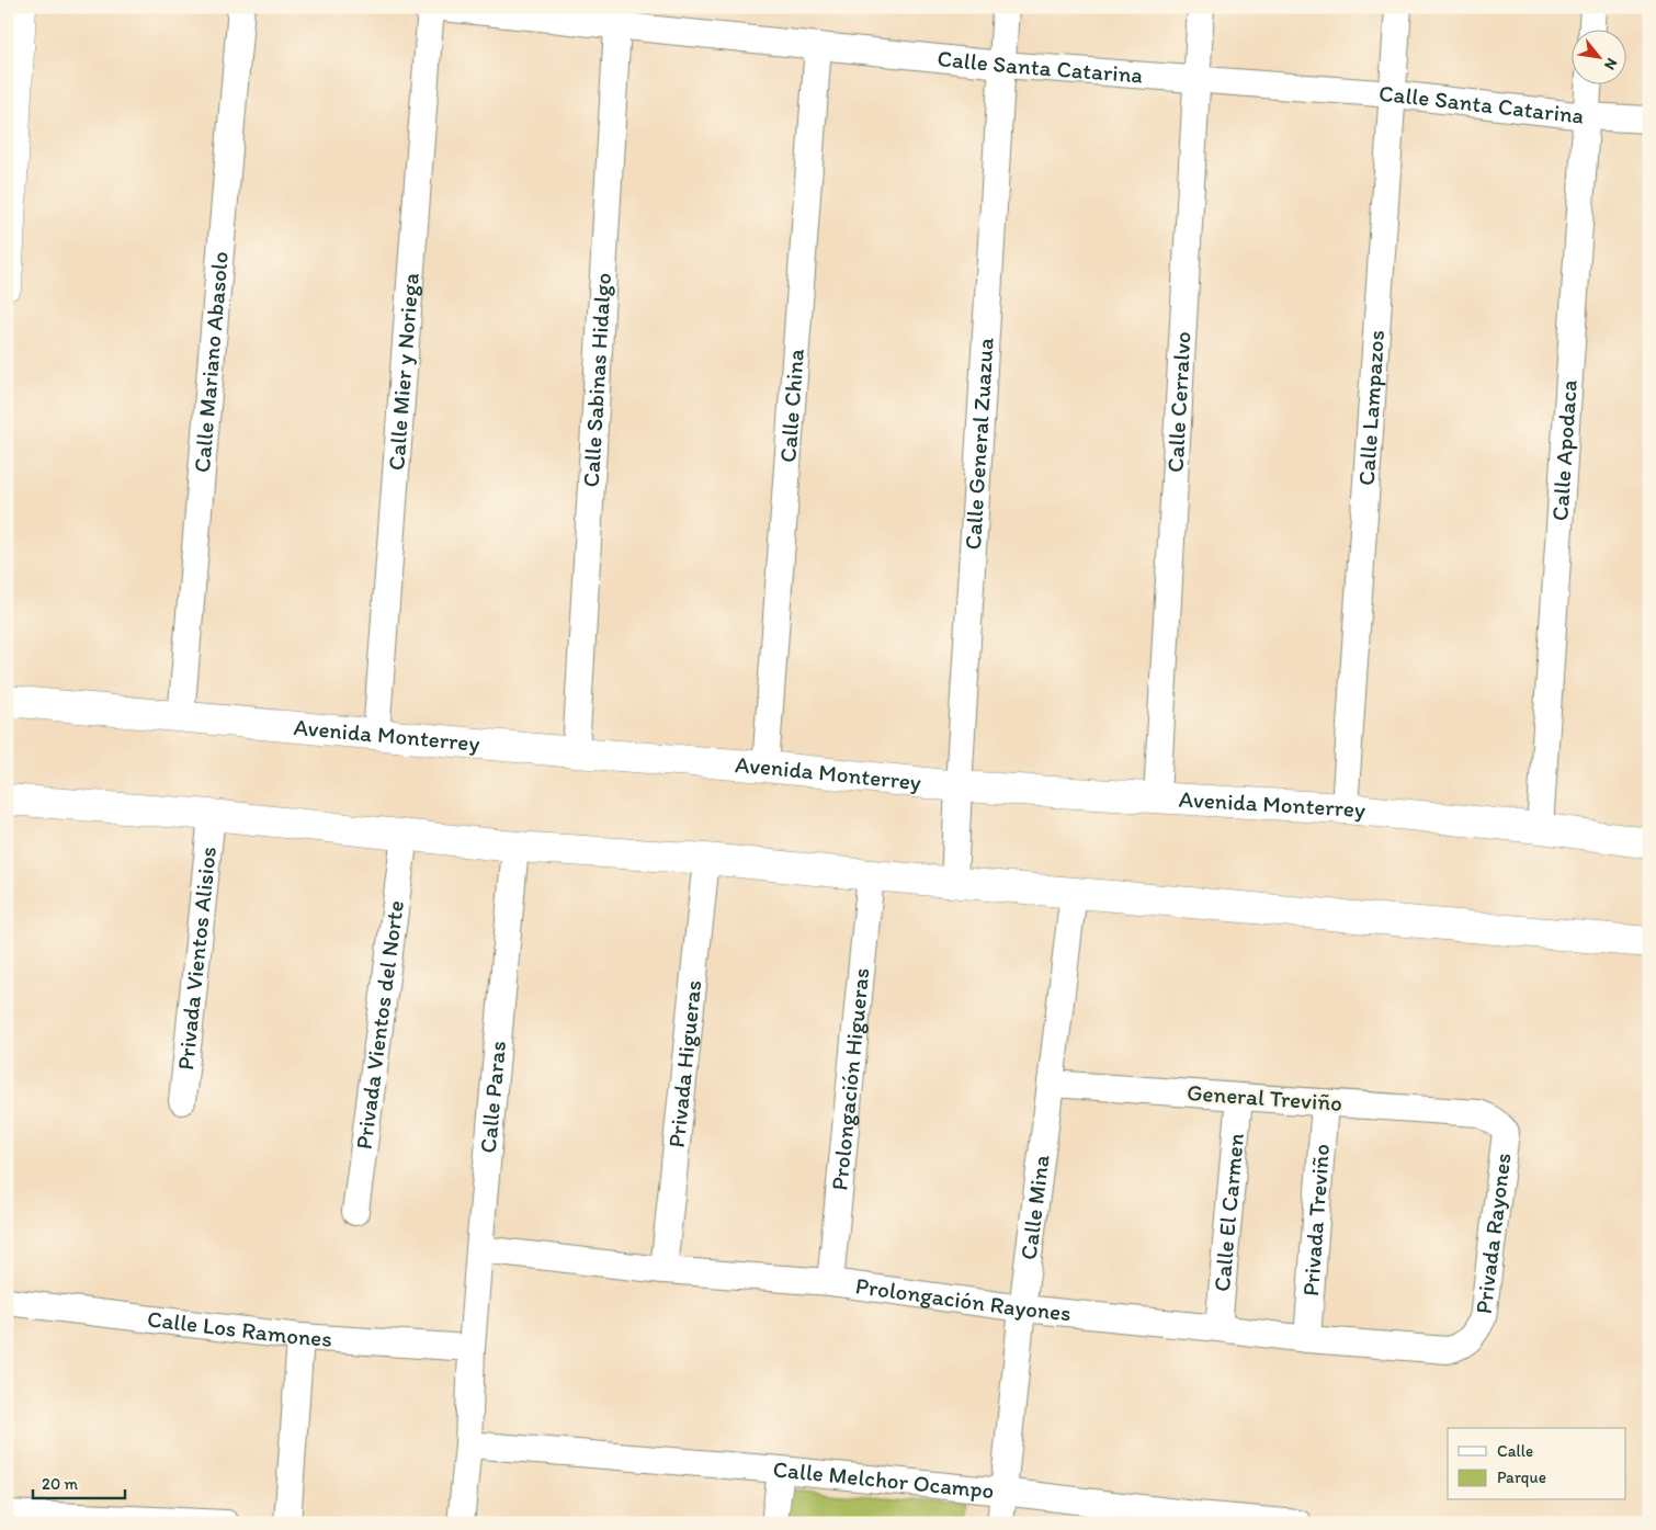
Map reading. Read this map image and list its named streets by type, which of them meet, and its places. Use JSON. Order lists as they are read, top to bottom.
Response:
{
  "streets": {
    "street": [
      "Calle Santa Catarina",
      "Calle Mariano Abasolo",
      "Calle Mier y Noriega",
      "Calle Sabinas Hidalgo",
      "Calle Cerralvo",
      "Calle China",
      "Calle Lampazos",
      "Calle General Zuazua",
      "Calle Apodaca",
      "Avenida Monterrey",
      "Privada Vientos Alisios",
      "Privada Vientos del Norte",
      "Privada Higueras",
      "Prolongación Higueras",
      "Calle Paras",
      "General Treviño",
      "Calle Mina",
      "Calle El Carmen",
      "Privada Treviño",
      "Privada Rayones",
      "Prolongación Rayones",
      "Calle Los Ramones",
      "Calle Melchor Ocampo"
    ]
  },
  "crossings": [
    ["Calle Santa Catarina", "Calle Mier y Noriega"],
    ["Calle Santa Catarina", "Calle Sabinas Hidalgo"],
    ["Calle Santa Catarina", "Calle Cerralvo"],
    ["Calle Santa Catarina", "Calle China"],
    ["Calle Santa Catarina", "Calle Lampazos"],
    ["Calle Santa Catarina", "Calle General Zuazua"],
    ["Calle Santa Catarina", "Calle Apodaca"],
    ["Calle Mariano Abasolo", "Avenida Monterrey"],
    ["Calle Mier y Noriega", "Avenida Monterrey"],
    ["Calle Sabinas Hidalgo", "Avenida Monterrey"],
    ["Calle Cerralvo", "Avenida Monterrey"],
    ["Calle China", "Avenida Monterrey"],
    ["Calle Lampazos", "Avenida Monterrey"],
    ["Calle General Zuazua", "Avenida Monterrey"],
    ["Calle Apodaca", "Avenida Monterrey"],
    ["Privada Higueras", "Prolongación Rayones"],
    ["Prolongación Higueras", "Prolongación Rayones"],
    ["Calle Paras", "Prolongación Rayones"],
    ["Calle Paras", "Calle Los Ramones"],
    ["Calle Paras", "Calle Melchor Ocampo"],
    ["General Treviño", "Calle Mina"],
    ["General Treviño", "Calle El Carmen"],
    ["General Treviño", "Privada Treviño"],
    ["General Treviño", "Privada Rayones"],
    ["Calle Mina", "Prolongación Rayones"],
    ["Calle Mina", "Calle Melchor Ocampo"],
    ["Calle El Carmen", "Prolongación Rayones"],
    ["Privada Treviño", "Prolongación Rayones"],
    ["Privada Rayones", "Prolongación Rayones"]
  ],
  "legend": ["Calle", "Parque"],
  "scale_bar": "20 m",
  "north": "bottom right"
}
